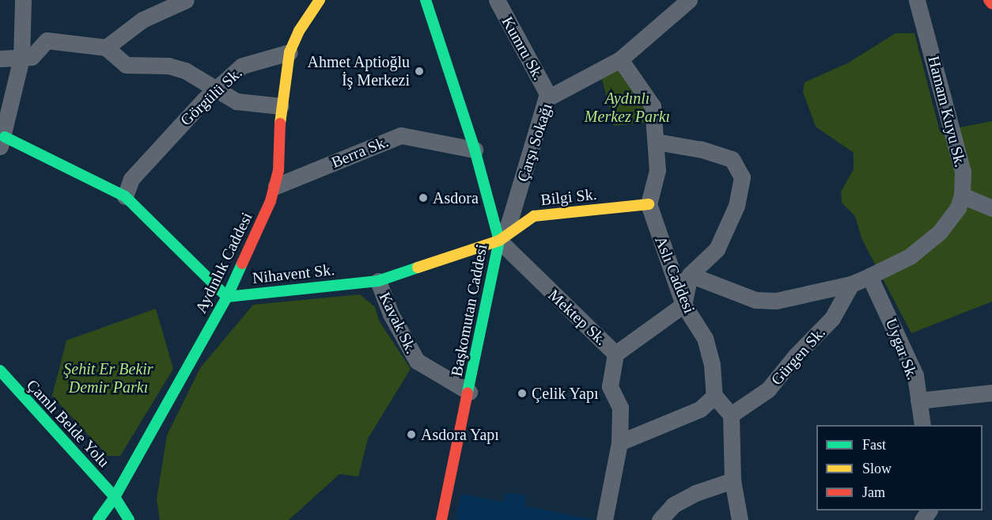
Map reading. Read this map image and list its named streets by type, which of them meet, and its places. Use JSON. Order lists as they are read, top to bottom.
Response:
{
  "streets": {
    "street": [
      "Kumru Sk.",
      "Görgülü Sk.",
      "Hamam Kuyu Sk.",
      "Çarşı Sokağı",
      "Berra Sk.",
      "Bilgi Sk.",
      "Aydınlık Caddesi",
      "Nihavent Sk.",
      "Aslı Caddesi",
      "Başkomutan Caddesi",
      "Mektep Sk.",
      "Kavak Sk.",
      "Uygar Sk.",
      "Gürgen Sk.",
      "Çamlı Belde Yolu"
    ]
  },
  "crossings": [
    ["Kumru Sk.", "Çarşı Sokağı"],
    ["Görgülü Sk.", "Aydınlık Caddesi"],
    ["Hamam Kuyu Sk.", "Uygar Sk."],
    ["Hamam Kuyu Sk.", "Gürgen Sk."],
    ["Çarşı Sokağı", "Bilgi Sk."],
    ["Çarşı Sokağı", "Nihavent Sk."],
    ["Çarşı Sokağı", "Başkomutan Caddesi"],
    ["Çarşı Sokağı", "Mektep Sk."],
    ["Berra Sk.", "Aydınlık Caddesi"],
    ["Berra Sk.", "Başkomutan Caddesi"],
    ["Bilgi Sk.", "Nihavent Sk."],
    ["Bilgi Sk.", "Aslı Caddesi"],
    ["Bilgi Sk.", "Başkomutan Caddesi"],
    ["Bilgi Sk.", "Mektep Sk."],
    ["Aydınlık Caddesi", "Nihavent Sk."],
    ["Aydınlık Caddesi", "Çamlı Belde Yolu"],
    ["Nihavent Sk.", "Başkomutan Caddesi"],
    ["Nihavent Sk.", "Mektep Sk."],
    ["Nihavent Sk.", "Kavak Sk."],
    ["Başkomutan Caddesi", "Mektep Sk."],
    ["Başkomutan Caddesi", "Kavak Sk."]
  ],
  "parks": ["Aydınlı Merkez Parkı", "Şehit Er Bekir Demir Parkı"],
  "places": [
    "Ahmet Aptioğlu İş Merkezi",
    "Asdora",
    "Çelik Yapı",
    "Asdora Yapı"
  ],
  "legend": ["Fast", "Slow", "Jam"]
}
